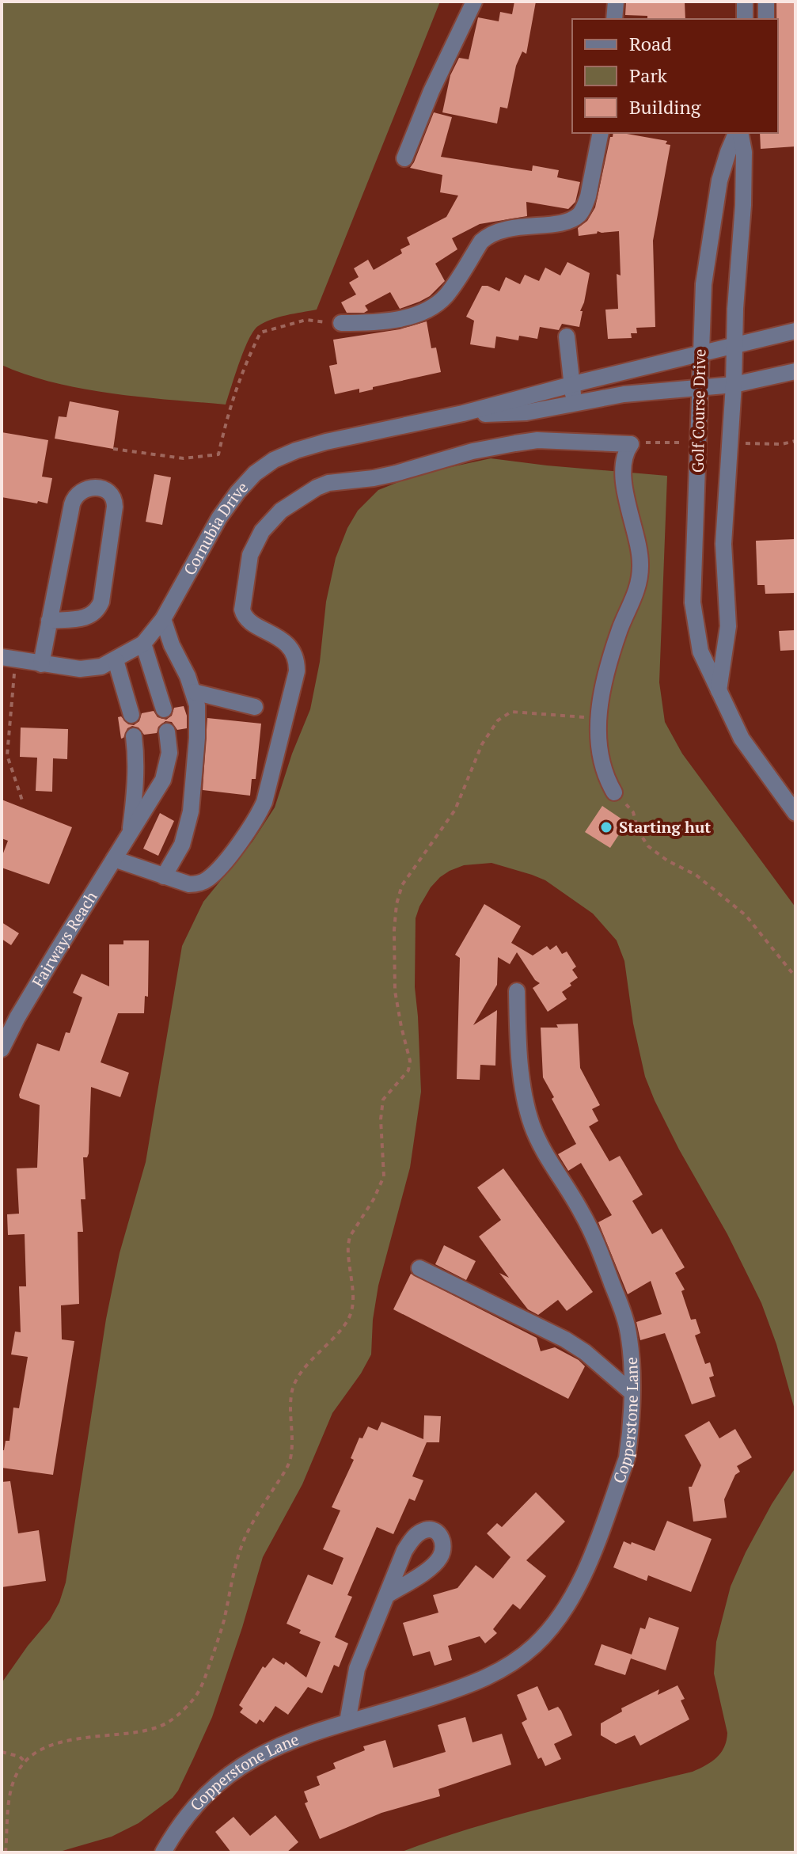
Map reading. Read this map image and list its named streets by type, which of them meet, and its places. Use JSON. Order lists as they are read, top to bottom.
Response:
{
  "streets": {
    "street": [
      "Golf Course Drive",
      "Cornubia Drive",
      "Fairways Reach",
      "Copperstone Lane"
    ]
  },
  "crossings": [
    ["Golf Course Drive", "Cornubia Drive"]
  ],
  "places": ["Starting hut"],
  "legend": ["Road", "Park", "Building"]
}
